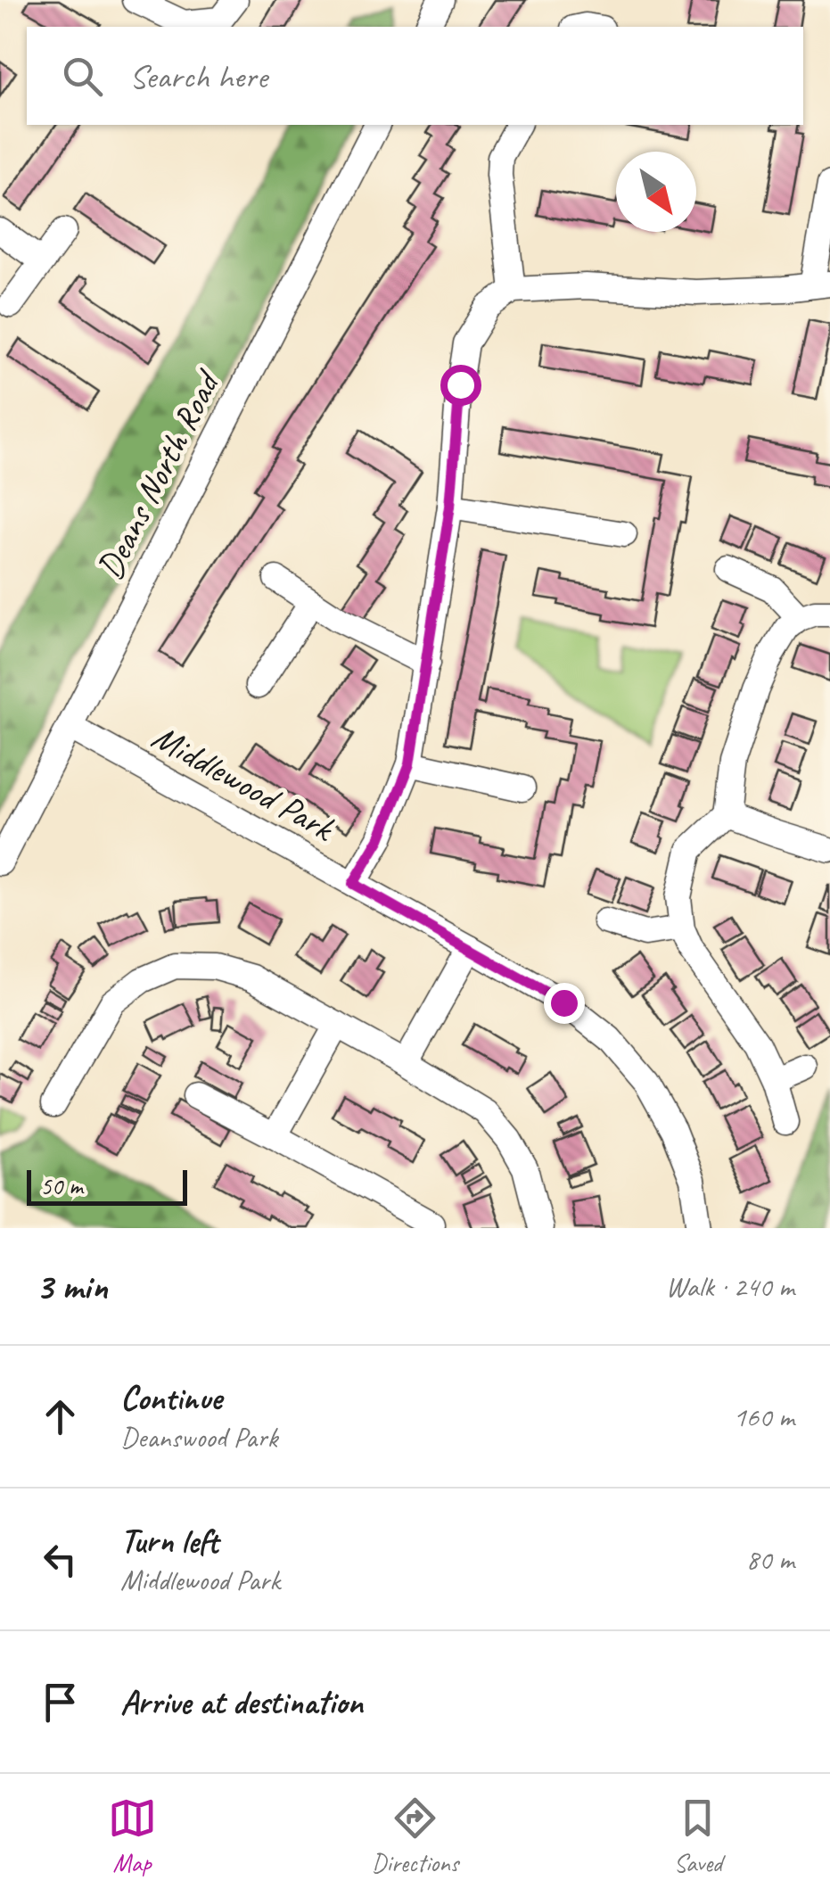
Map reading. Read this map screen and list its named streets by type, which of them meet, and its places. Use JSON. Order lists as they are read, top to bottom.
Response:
{
  "streets": {
    "street": ["Deans North Road", "Middlewood Park"]
  },
  "crossings": [
    ["Deans North Road", "Middlewood Park"]
  ],
  "scale_bar": "50 m",
  "north": "bottom right",
  "page": {
    "search": "Search here",
    "scale": "50 m",
    "heading": ["3 min", "Walk · 240 m"],
    "list": [
      ["Continue", "Deanswood Park", "160 m"],
      ["Turn left", "Middlewood Park", "80 m"],
      "Arrive at destination"
    ],
    "nav": ["Map", "Directions", "Saved"]
  }
}
